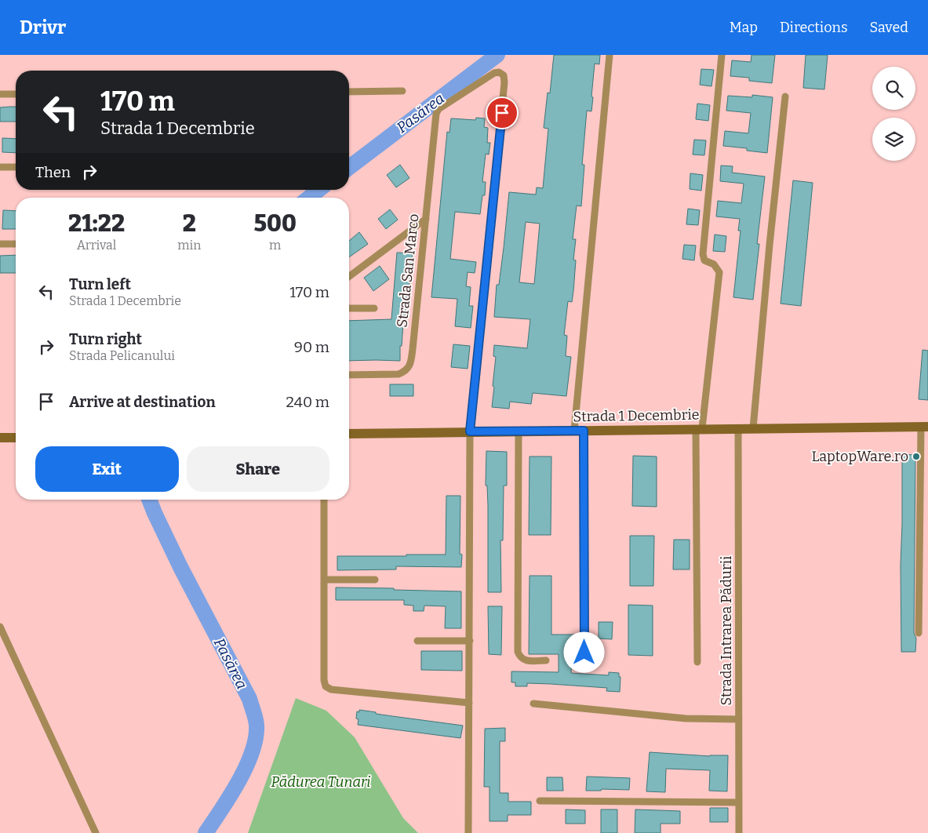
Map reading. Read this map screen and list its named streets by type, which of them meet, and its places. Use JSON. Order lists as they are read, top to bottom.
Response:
{
  "streets": {
    "main road": ["Strada 1 Decembrie"],
    "street": ["Strada San Marco", "Strada Intrarea Pădurii"]
  },
  "crossings": [
    ["Strada San Marco", "Strada 1 Decembrie"],
    ["Strada 1 Decembrie", "Strada Intrarea Pădurii"]
  ],
  "water": ["Pasărea"],
  "parks": ["Pădurea Tunari"],
  "places": ["LaptopWare.ro"],
  "page": {
    "header": "Drivr",
    "nav": ["Map", "Directions", "Saved"],
    "turn": ["170 m", "Strada 1 Decembrie"],
    "then": "Then",
    "eta": [
      "21:22",
      "Arrival",
      "2",
      "min",
      "500",
      "m"
    ],
    "list": [
      {
        "name": "Turn left",
        "note": "Strada 1 Decembrie",
        "value": "170 m"
      },
      {
        "name": "Turn right",
        "note": "Strada Pelicanului",
        "value": "90 m"
      },
      {
        "name": "Arrive at destination",
        "value": "240 m"
      }
    ],
    "buttons": ["Exit", "Share"]
  }
}
